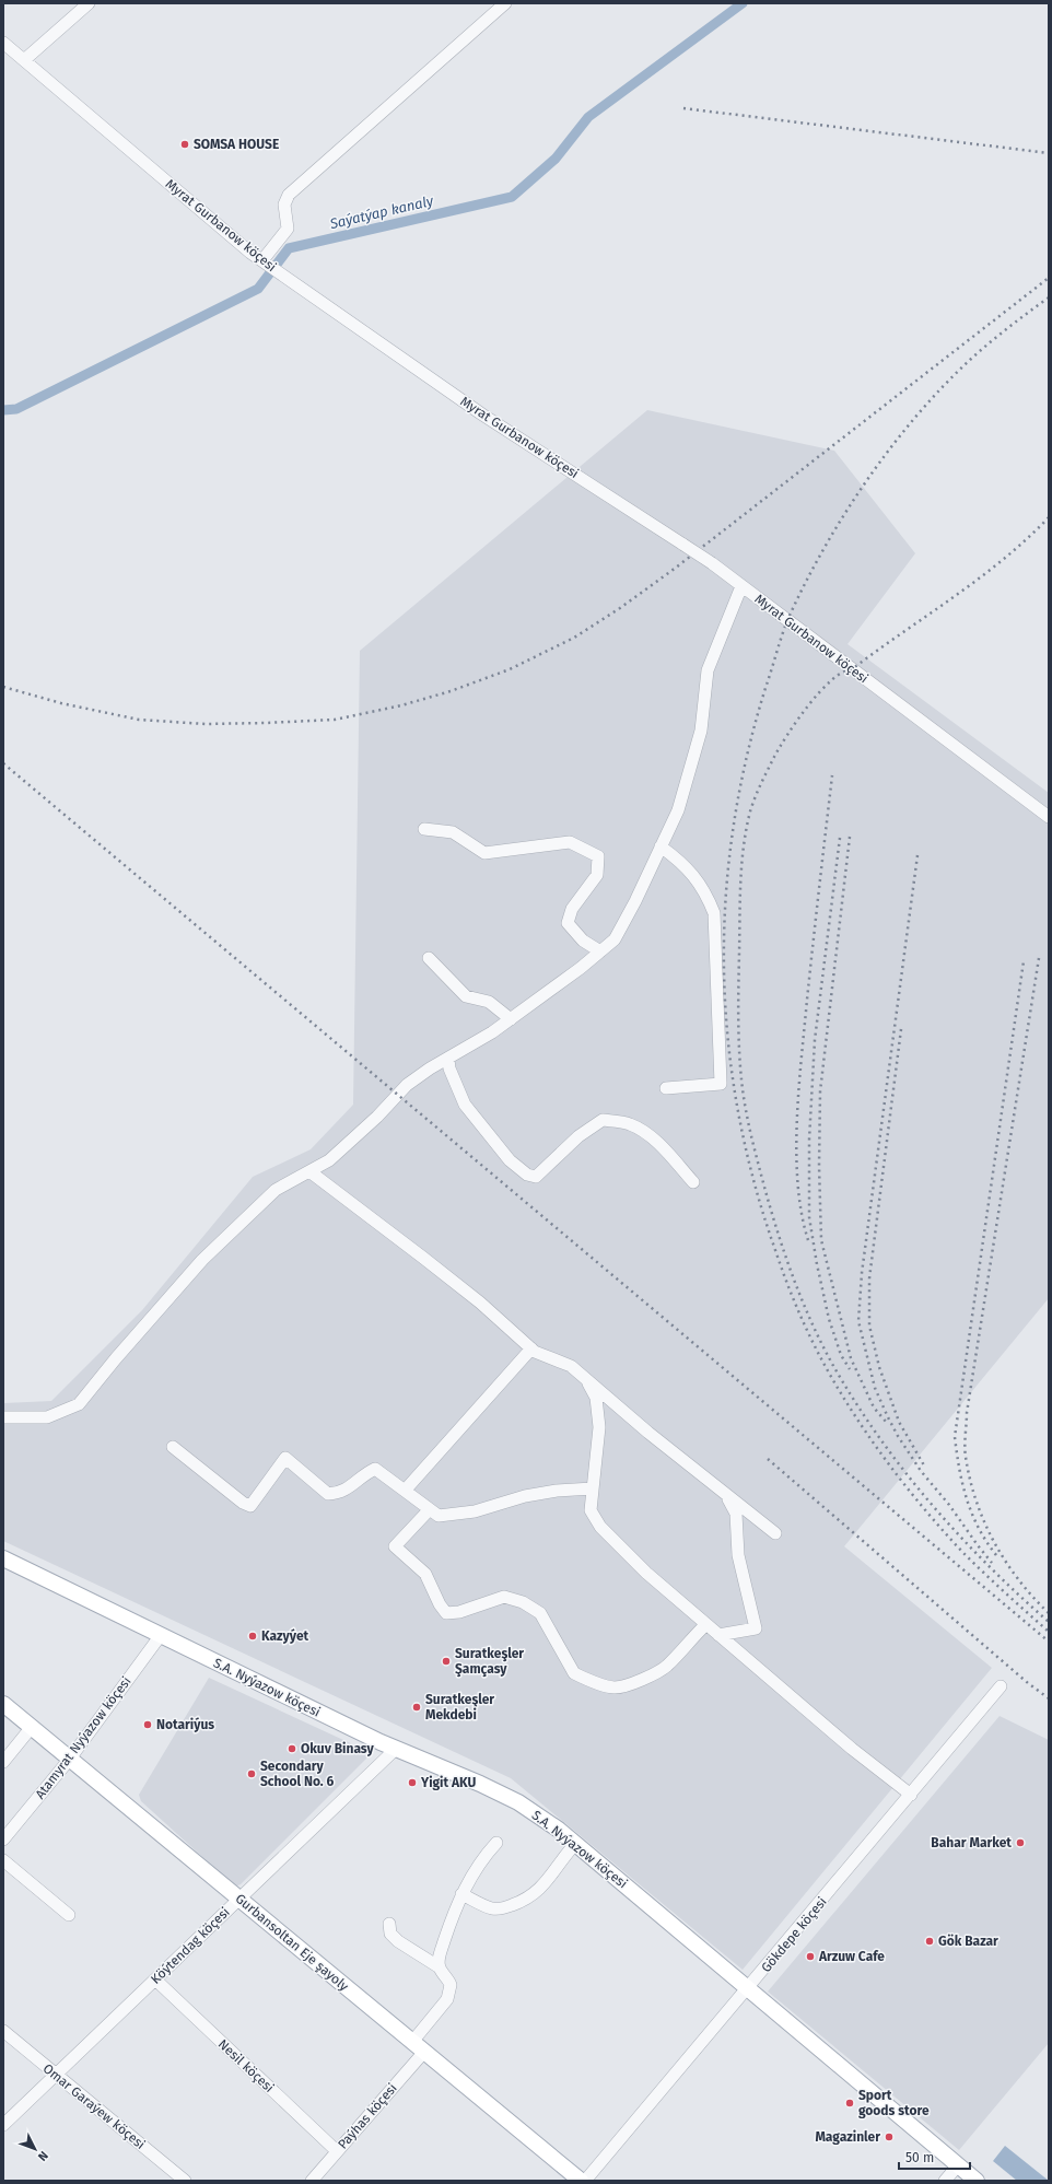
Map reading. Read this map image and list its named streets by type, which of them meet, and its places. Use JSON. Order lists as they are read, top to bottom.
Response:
{
  "streets": {
    "main road": ["S.A. Nyýazow köçesi", "Gurbansoltan Eje şayoly"],
    "street": [
      "Myrat Gurbanow köçesi",
      "Atamyrat Nyýazow köçesi",
      "Gökdepe köçesi",
      "Köýtendag köçesi",
      "Nesil köçesi",
      "Omar Garaýew köçesi",
      "Paýhas köçesi"
    ]
  },
  "crossings": [
    ["S.A. Nyýazow köçesi", "Atamyrat Nyýazow köçesi"],
    ["S.A. Nyýazow köçesi", "Gökdepe köçesi"],
    ["S.A. Nyýazow köçesi", "Köýtendag köçesi"],
    ["Atamyrat Nyýazow köçesi", "Gurbansoltan Eje şayoly"],
    ["Gurbansoltan Eje şayoly", "Köýtendag köçesi"],
    ["Gurbansoltan Eje şayoly", "Paýhas köçesi"],
    ["Köýtendag köçesi", "Nesil köçesi"],
    ["Köýtendag köçesi", "Omar Garaýew köçesi"],
    ["Nesil köçesi", "Paýhas köçesi"]
  ],
  "water": ["Saýatýap kanaly"],
  "places": [
    "SOMSA HOUSE",
    "Kazyýet",
    "Suratkeşler Şamçasy",
    "Suratkeşler Mekdebi",
    "Notariýus",
    "Okuv Binasy",
    "Secondary School No. 6",
    "Yigit AKU",
    "Bahar Market",
    "Gök Bazar",
    "Arzuw Cafe",
    "Sport goods store",
    "Magazinler"
  ],
  "scale_bar": "50 m",
  "north": "bottom right"
}
